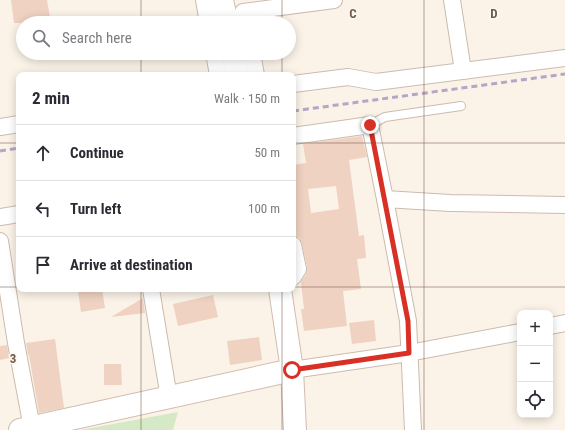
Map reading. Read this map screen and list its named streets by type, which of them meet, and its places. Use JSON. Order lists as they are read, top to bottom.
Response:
{
  "page": {
    "search": "Search here",
    "heading": ["2 min", "Walk · 150 m"],
    "list": [
      ["Continue", "50 m"],
      ["Turn left", "100 m"],
      "Arrive at destination"
    ],
    "map_buttons": ["+", "−"]
  },
  "grid": {
    "columns": ["C", "D"],
    "rows": ["3"]
  }
}
